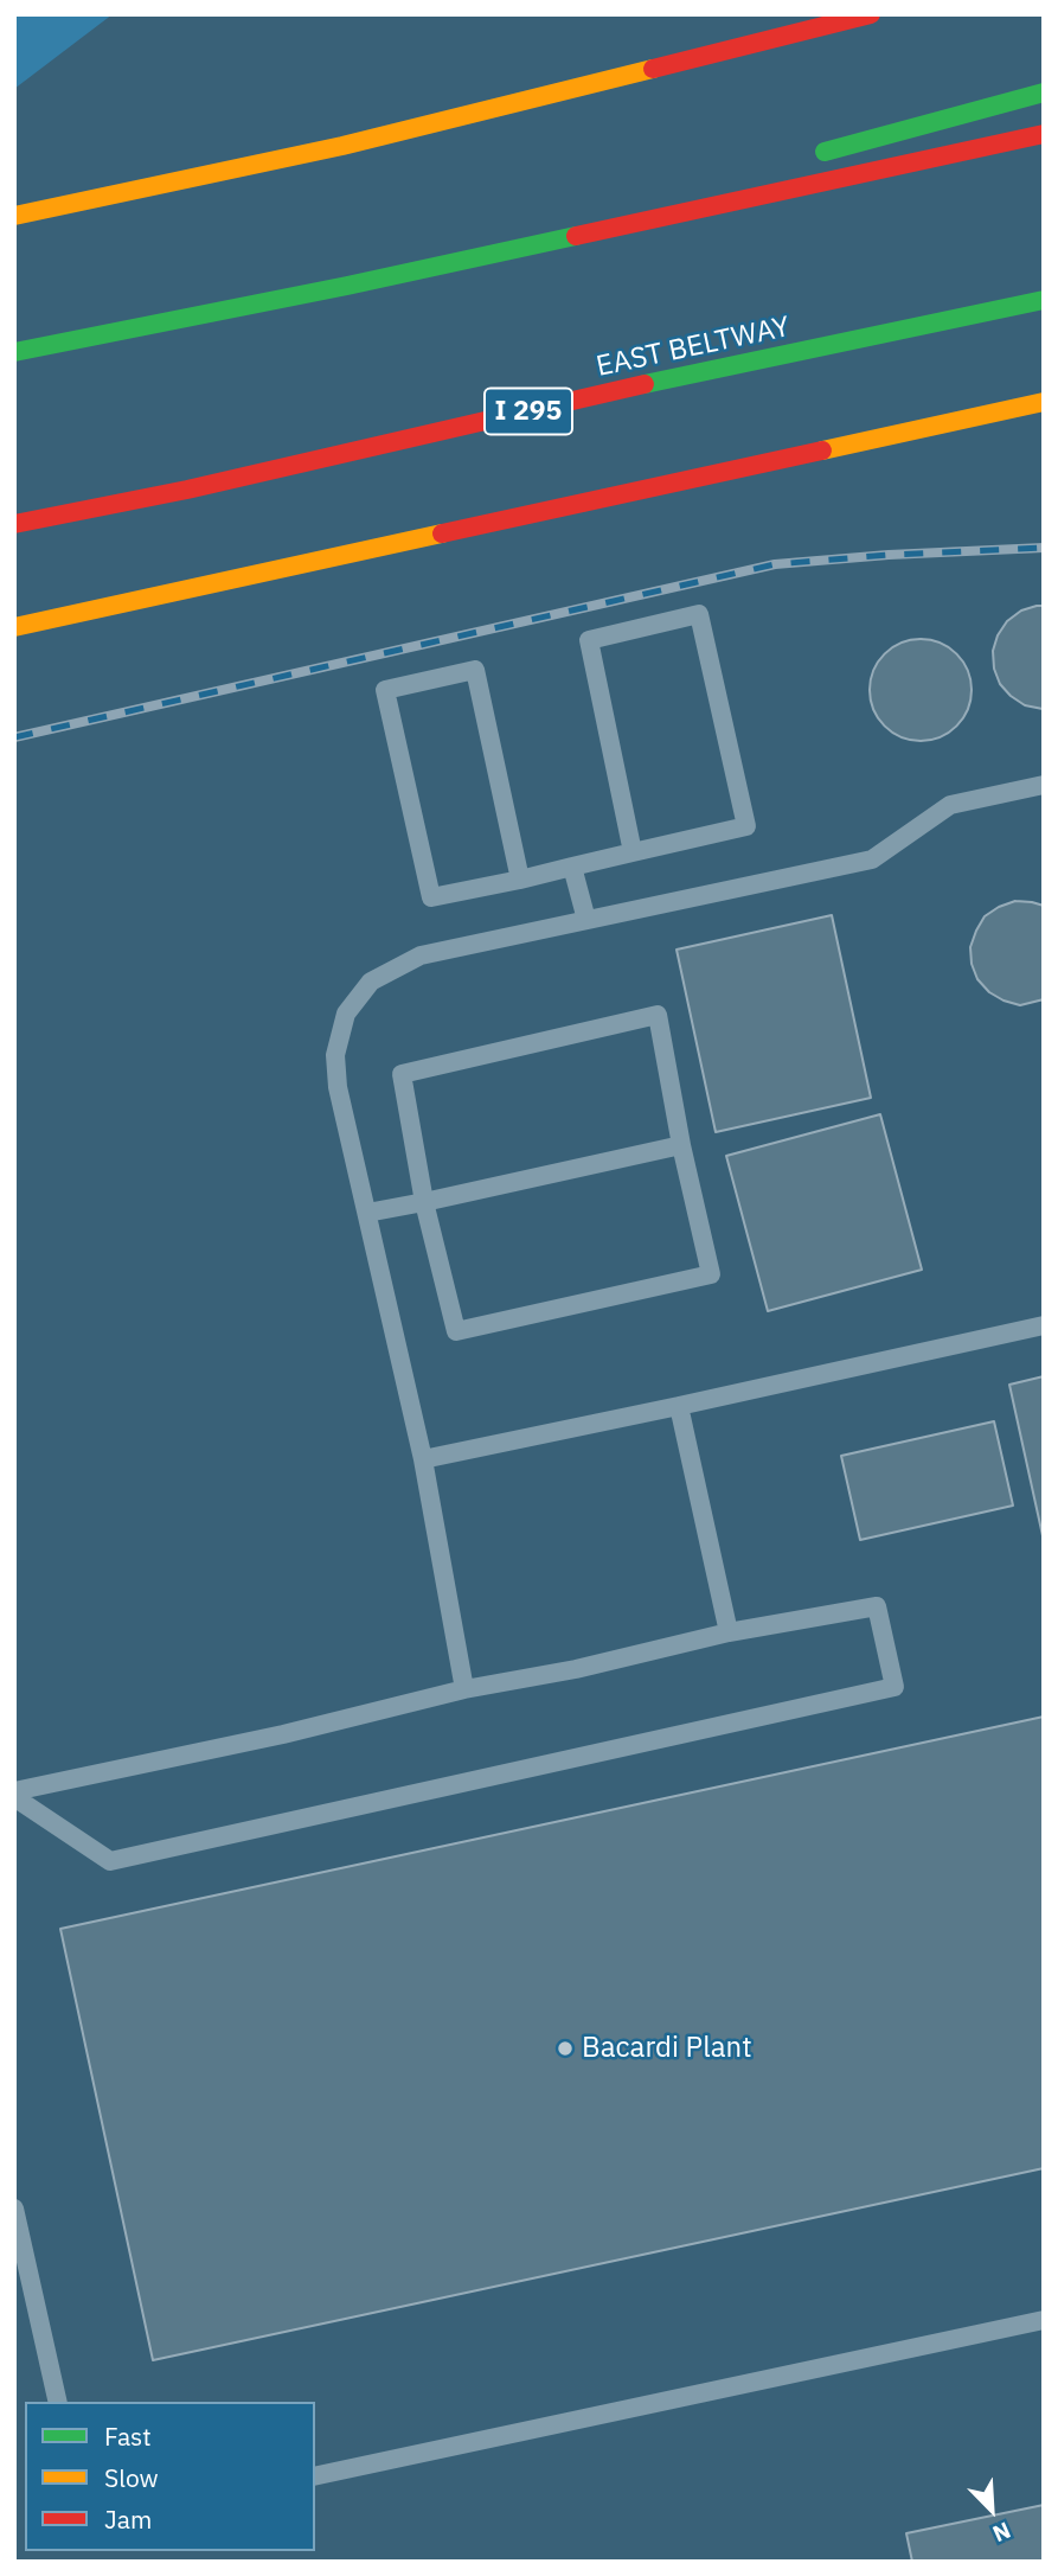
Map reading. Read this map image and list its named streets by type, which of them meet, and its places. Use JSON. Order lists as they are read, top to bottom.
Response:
{
  "streets": {
    "highway": ["EAST BELTWAY", "I 295"]
  },
  "places": ["Bacardi Plant"],
  "legend": ["Fast", "Slow", "Jam"],
  "north": "bottom right"
}
